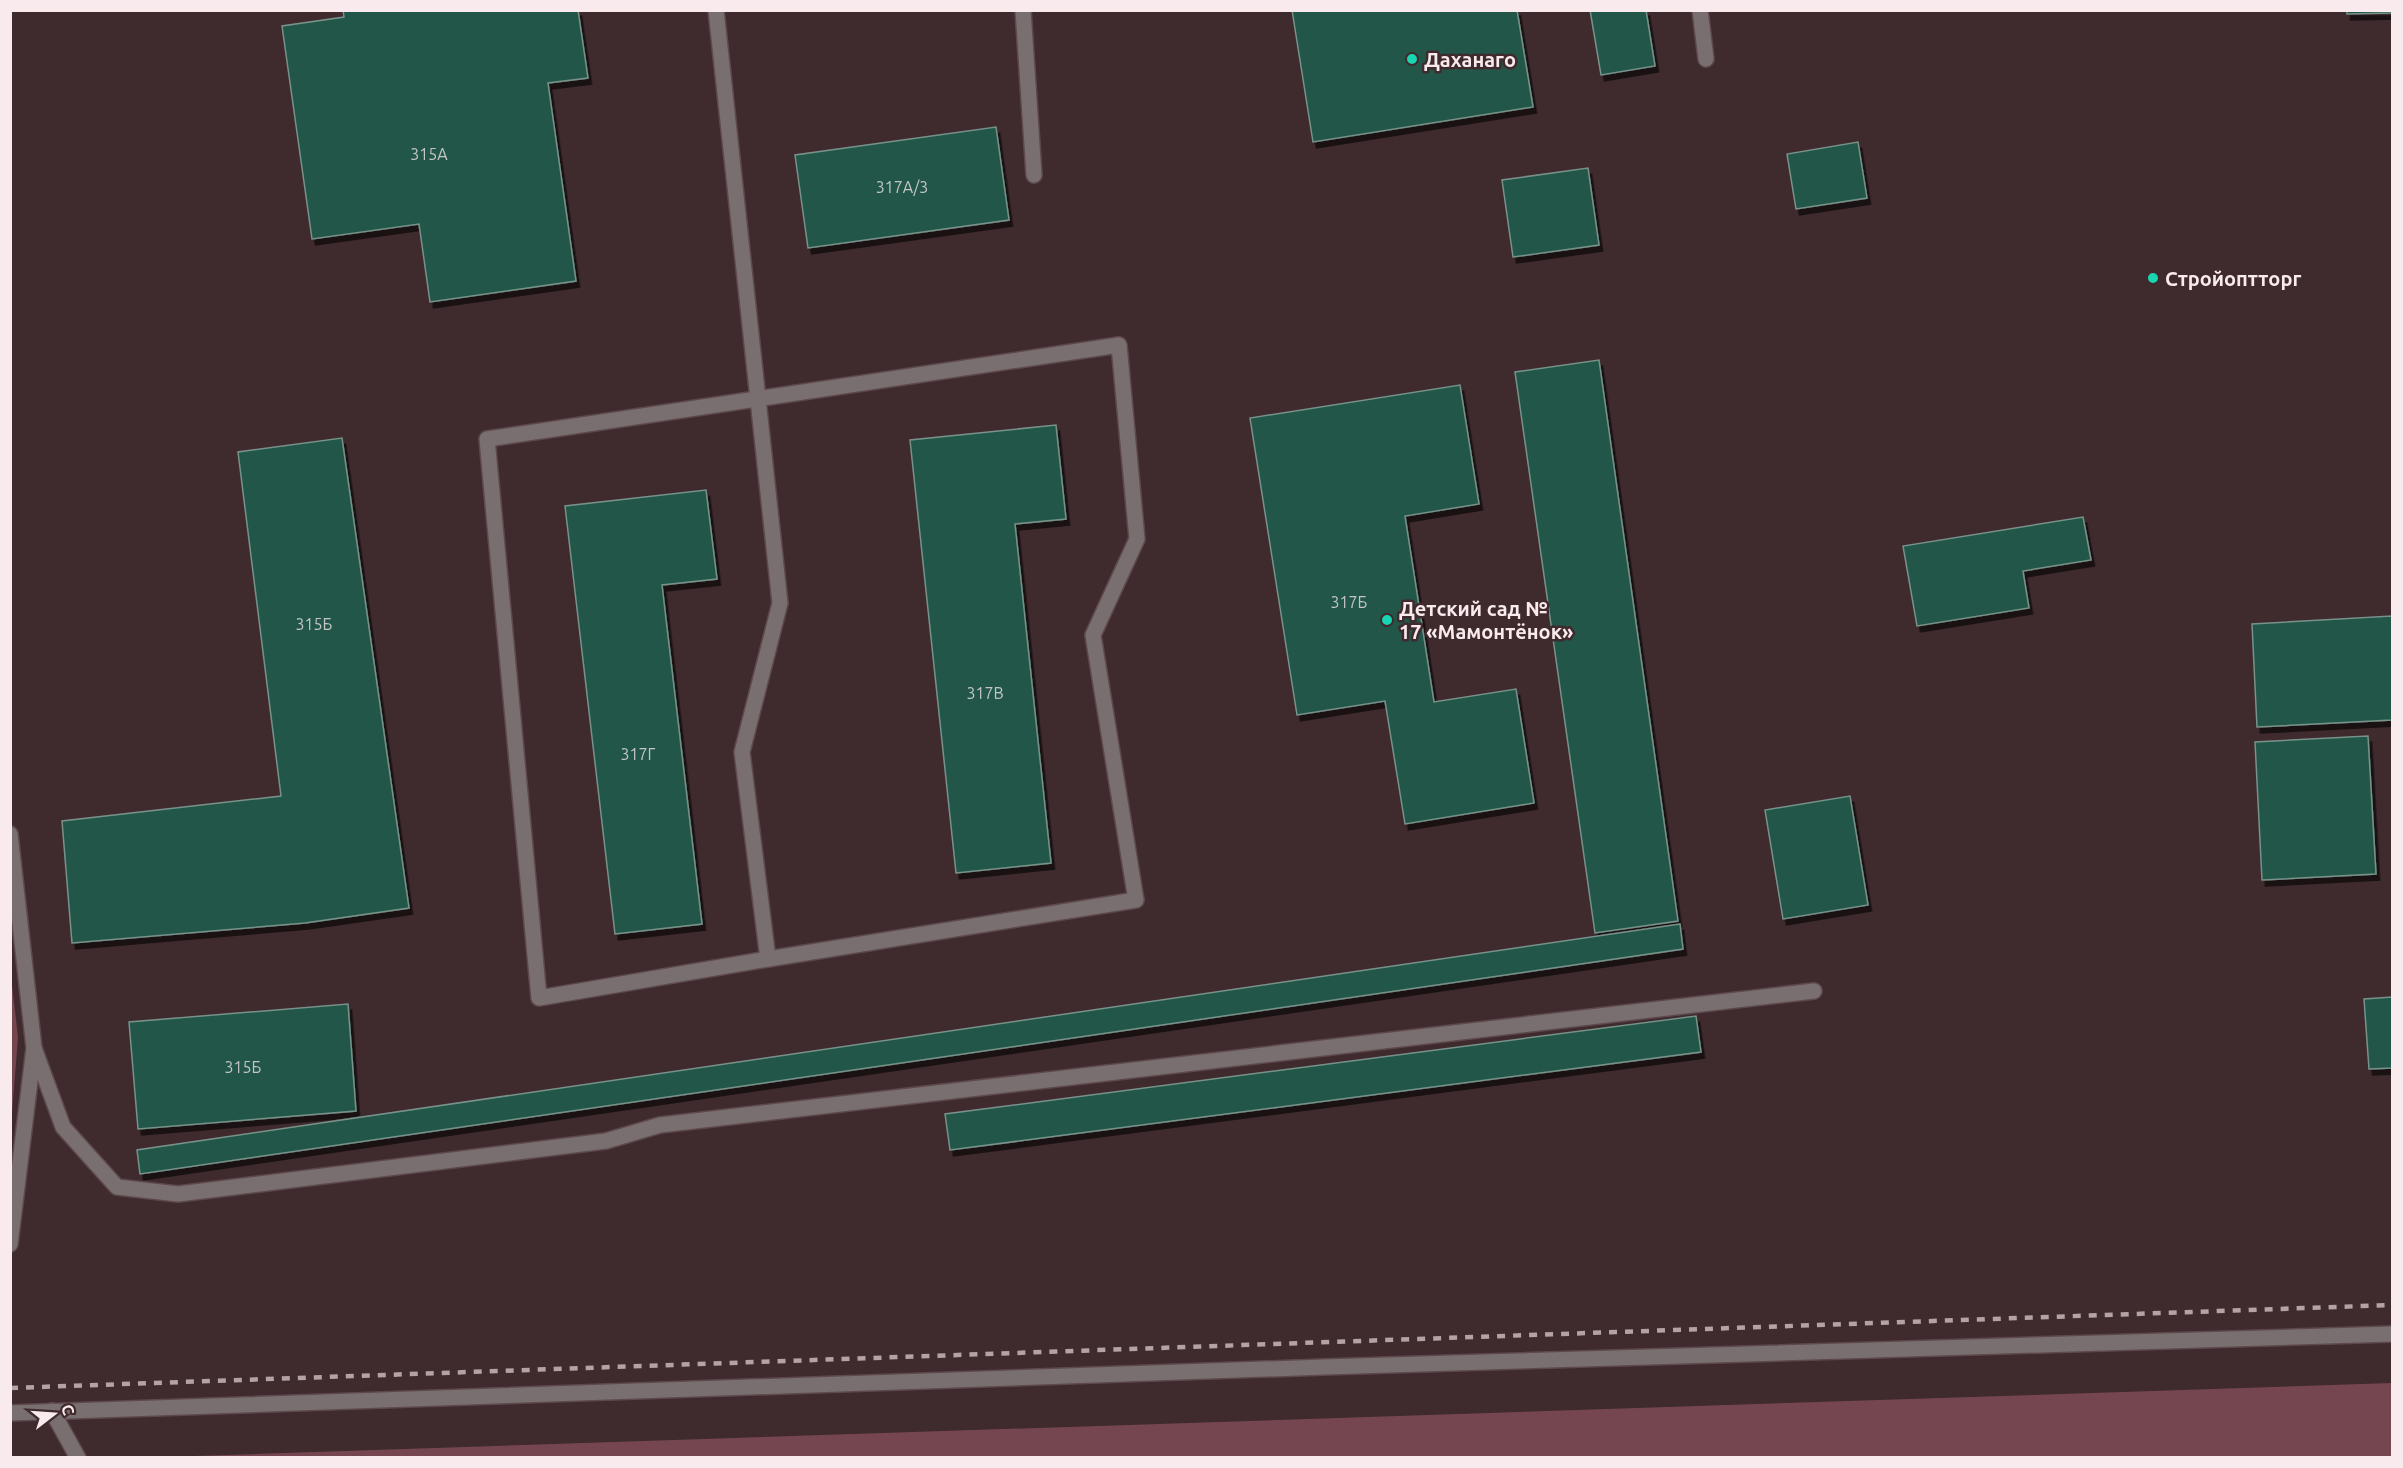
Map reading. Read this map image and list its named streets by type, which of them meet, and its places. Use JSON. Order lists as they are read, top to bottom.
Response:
{
  "places": ["Даханаго", "Стройоптторг", "Детский сад № 17 «Мамонтёнок»"],
  "house_numbers": [
    "315А",
    "317А/3",
    "317Б",
    "315Б",
    "317В",
    "317Г",
    "315Б"
  ],
  "north": "right"
}
